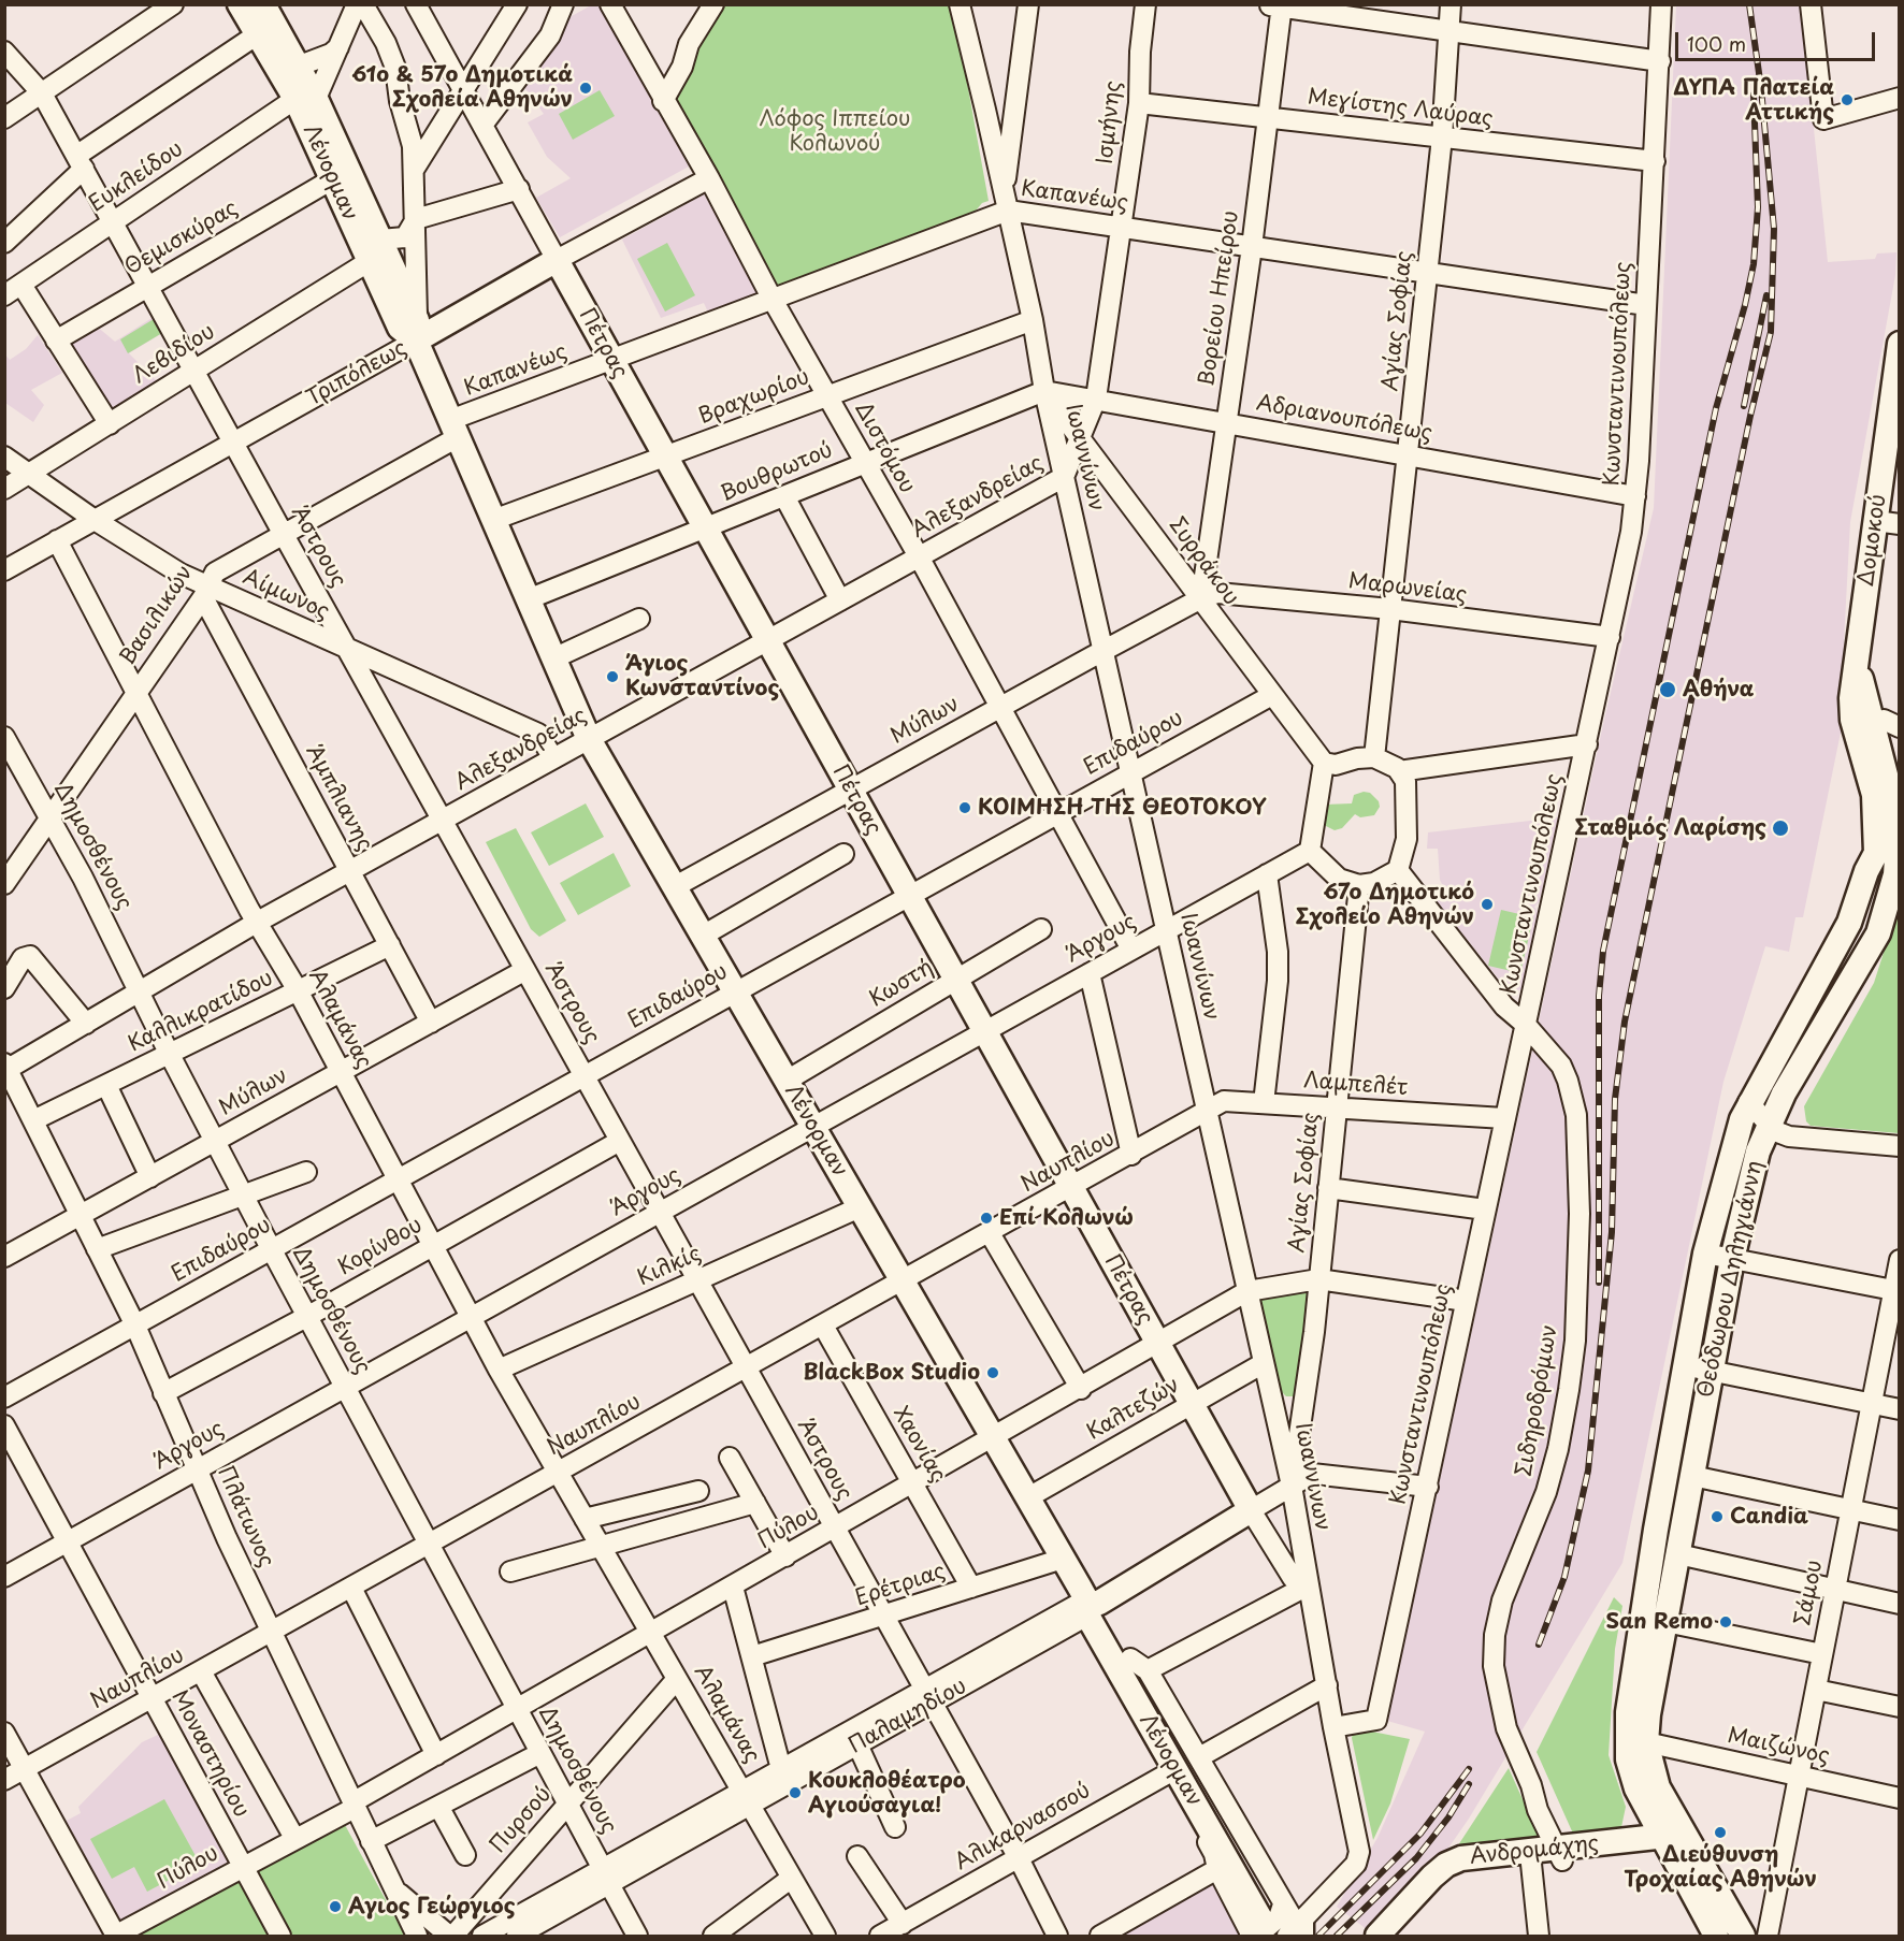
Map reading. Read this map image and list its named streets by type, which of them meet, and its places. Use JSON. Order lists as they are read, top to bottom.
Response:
{
  "streets": {
    "main road": [
      "Λένορμαν",
      "Πέτρας",
      "Τριπόλεως",
      "Δομοκού",
      "Θεόδωρου Δηληγιάννη",
      "Παλαμηδίου",
      "Ανδρομάχης"
    ],
    "street": [
      "Μεγίστης Λαύρας",
      "Ισμήνης",
      "Ευκλείδου",
      "Καπανέως",
      "Θεμισκύρας",
      "Βορείου Ηπείρου",
      "Αγίας Σοφίας",
      "Λεβιδίου",
      "Κωνσταντινουπόλεως",
      "Βραχωρίου",
      "Αδριανουπόλεως",
      "Διστόμου",
      "Ιωαννίνων",
      "Βουθρωτού",
      "Αλεξανδρείας",
      "Άστρους",
      "Συρράκου",
      "Μαρωνείας",
      "Αίμωνος",
      "Βασιλικών",
      "Μύλων",
      "Επιδαύρου",
      "Άμπλιανης",
      "Δημοσθένους",
      "Άργους",
      "Κωστή",
      "Καλλικρατίδου",
      "Αλαμάνας",
      "Λαμπελέτ",
      "Ναυπλίου",
      "Κορίνθου",
      "Κιλκίς",
      "Σιδηροδρόμων",
      "Καλτεζών",
      "Χαονίας",
      "Πλάτωνος",
      "Πύλου",
      "Ερέτριας",
      "Σάμου",
      "Μαιζώνος",
      "Μοναστηρίου",
      "Πυρσού",
      "Αλικαρνασσού"
    ]
  },
  "crossings": [
    ["Μεγίστης Λαύρας", "Ισμήνης"],
    ["Μεγίστης Λαύρας", "Βορείου Ηπείρου"],
    ["Μεγίστης Λαύρας", "Αγίας Σοφίας"],
    ["Μεγίστης Λαύρας", "Κωνσταντινουπόλεως"],
    ["Ισμήνης", "Καπανέως"],
    ["Ισμήνης", "Αδριανουπόλεως"],
    ["Ισμήνης", "Ιωαννίνων"],
    ["Ισμήνης", "Αλεξανδρείας"],
    ["Ισμήνης", "Συρράκου"],
    ["Λένορμαν", "Ευκλείδου"],
    ["Λένορμαν", "Καπανέως"],
    ["Λένορμαν", "Θεμισκύρας"],
    ["Λένορμαν", "Λεβιδίου"],
    ["Λένορμαν", "Τριπόλεως"],
    ["Λένορμαν", "Βραχωρίου"],
    ["Λένορμαν", "Βουθρωτού"],
    ["Λένορμαν", "Αλεξανδρείας"],
    ["Λένορμαν", "Βασιλικών"],
    ["Λένορμαν", "Μύλων"],
    ["Λένορμαν", "Επιδαύρου"],
    ["Λένορμαν", "Άργους"],
    ["Λένορμαν", "Κωστή"],
    ["Λένορμαν", "Ναυπλίου"],
    ["Λένορμαν", "Κιλκίς"],
    ["Λένορμαν", "Καλτεζών"],
    ["Λένορμαν", "Πύλου"],
    ["Λένορμαν", "Ερέτριας"],
    ["Λένορμαν", "Παλαμηδίου"],
    ["Ευκλείδου", "Άστρους"],
    ["Καπανέως", "Βορείου Ηπείρου"],
    ["Καπανέως", "Αγίας Σοφίας"],
    ["Καπανέως", "Πέτρας"],
    ["Καπανέως", "Κωνσταντινουπόλεως"],
    ["Καπανέως", "Διστόμου"],
    ["Καπανέως", "Ιωαννίνων"],
    ["Καπανέως", "Βασιλικών"],
    ["Θεμισκύρας", "Άστρους"],
    ["Βορείου Ηπείρου", "Αδριανουπόλεως"],
    ["Βορείου Ηπείρου", "Συρράκου"],
    ["Βορείου Ηπείρου", "Μαρωνείας"],
    ["Βορείου Ηπείρου", "Μύλων"],
    ["Αγίας Σοφίας", "Αδριανουπόλεως"],
    ["Αγίας Σοφίας", "Ιωαννίνων"],
    ["Αγίας Σοφίας", "Συρράκου"],
    ["Αγίας Σοφίας", "Μαρωνείας"],
    ["Αγίας Σοφίας", "Άργους"],
    ["Αγίας Σοφίας", "Λαμπελέτ"],
    ["Αγίας Σοφίας", "Παλαμηδίου"],
    ["Πέτρας", "Τριπόλεως"],
    ["Πέτρας", "Βραχωρίου"],
    ["Πέτρας", "Ιωαννίνων"],
    ["Πέτρας", "Βουθρωτού"],
    ["Πέτρας", "Αλεξανδρείας"],
    ["Πέτρας", "Μύλων"],
    ["Πέτρας", "Επιδαύρου"],
    ["Πέτρας", "Άργους"],
    ["Πέτρας", "Κωστή"],
    ["Πέτρας", "Ναυπλίου"],
    ["Πέτρας", "Καλτεζών"],
    ["Πέτρας", "Πύλου"],
    ["Πέτρας", "Παλαμηδίου"],
    ["Λεβιδίου", "Άστρους"],
    ["Λεβιδίου", "Αίμωνος"],
    ["Τριπόλεως", "Διστόμου"],
    ["Τριπόλεως", "Άστρους"],
    ["Τριπόλεως", "Αίμωνος"],
    ["Τριπόλεως", "Αλαμάνας"],
    ["Κωνσταντινουπόλεως", "Αδριανουπόλεως"],
    ["Κωνσταντινουπόλεως", "Ιωαννίνων"],
    ["Κωνσταντινουπόλεως", "Μαρωνείας"],
    ["Κωνσταντινουπόλεως", "Λαμπελέτ"],
    ["Κωνσταντινουπόλεως", "Σιδηροδρόμων"],
    ["Κωνσταντινουπόλεως", "Παλαμηδίου"],
    ["Βραχωρίου", "Διστόμου"],
    ["Βραχωρίου", "Ιωαννίνων"],
    ["Αδριανουπόλεως", "Ιωαννίνων"],
    ["Αδριανουπόλεως", "Βουθρωτού"],
    ["Αδριανουπόλεως", "Συρράκου"],
    ["Διστόμου", "Βουθρωτού"],
    ["Διστόμου", "Αλεξανδρείας"],
    ["Διστόμου", "Μύλων"],
    ["Διστόμου", "Επιδαύρου"],
    ["Διστόμου", "Άργους"],
    ["Ιωαννίνων", "Βουθρωτού"],
    ["Ιωαννίνων", "Αλεξανδρείας"],
    ["Ιωαννίνων", "Συρράκου"],
    ["Ιωαννίνων", "Μύλων"],
    ["Ιωαννίνων", "Επιδαύρου"],
    ["Ιωαννίνων", "Άργους"],
    ["Ιωαννίνων", "Λαμπελέτ"],
    ["Ιωαννίνων", "Ναυπλίου"],
    ["Ιωαννίνων", "Καλτεζών"],
    ["Ιωαννίνων", "Πύλου"],
    ["Ιωαννίνων", "Παλαμηδίου"],
    ["Βουθρωτού", "Συρράκου"],
    ["Αλεξανδρείας", "Άστρους"],
    ["Αλεξανδρείας", "Αίμωνος"],
    ["Αλεξανδρείας", "Άμπλιανης"],
    ["Αλεξανδρείας", "Δημοσθένους"],
    ["Αλεξανδρείας", "Αλαμάνας"],
    ["Αλεξανδρείας", "Πλάτωνος"],
    ["Δομοκού", "Θεόδωρου Δηληγιάννη"],
    ["Άστρους", "Αίμωνος"],
    ["Άστρους", "Βασιλικών"],
    ["Άστρους", "Μύλων"],
    ["Άστρους", "Επιδαύρου"],
    ["Άστρους", "Άργους"],
    ["Άστρους", "Ναυπλίου"],
    ["Άστρους", "Κορίνθου"],
    ["Άστρους", "Κιλκίς"],
    ["Άστρους", "Πύλου"],
    ["Άστρους", "Ερέτριας"],
    ["Άστρους", "Παλαμηδίου"],
    ["Άστρους", "Αλικαρνασσού"],
    ["Συρράκου", "Μαρωνείας"],
    ["Συρράκου", "Μύλων"],
    ["Συρράκου", "Επιδαύρου"],
    ["Συρράκου", "Άργους"],
    ["Μαρωνείας", "Μύλων"],
    ["Αίμωνος", "Βασιλικών"],
    ["Αίμωνος", "Άμπλιανης"],
    ["Βασιλικών", "Άμπλιανης"],
    ["Βασιλικών", "Δημοσθένους"],
    ["Βασιλικών", "Αλαμάνας"],
    ["Μύλων", "Άμπλιανης"],
    ["Μύλων", "Δημοσθένους"],
    ["Μύλων", "Αλαμάνας"],
    ["Μύλων", "Πλάτωνος"],
    ["Επιδαύρου", "Δημοσθένους"],
    ["Επιδαύρου", "Αλαμάνας"],
    ["Επιδαύρου", "Πλάτωνος"],
    ["Άμπλιανης", "Καλλικρατίδου"],
    ["Δημοσθένους", "Άργους"],
    ["Δημοσθένους", "Καλλικρατίδου"],
    ["Δημοσθένους", "Ναυπλίου"],
    ["Δημοσθένους", "Κορίνθου"],
    ["Δημοσθένους", "Πύλου"],
    ["Δημοσθένους", "Παλαμηδίου"],
    ["Δημοσθένους", "Πυρσού"],
    ["Άργους", "Αλαμάνας"],
    ["Άργους", "Πλάτωνος"],
    ["Άργους", "Μοναστηρίου"],
    ["Καλλικρατίδου", "Αλαμάνας"],
    ["Καλλικρατίδου", "Πλάτωνος"],
    ["Αλαμάνας", "Ναυπλίου"],
    ["Αλαμάνας", "Κορίνθου"],
    ["Αλαμάνας", "Κιλκίς"],
    ["Αλαμάνας", "Πύλου"],
    ["Αλαμάνας", "Παλαμηδίου"],
    ["Αλαμάνας", "Πυρσού"],
    ["Λαμπελέτ", "Ναυπλίου"],
    ["Ναυπλίου", "Χαονίας"],
    ["Ναυπλίου", "Πλάτωνος"],
    ["Ναυπλίου", "Μοναστηρίου"],
    ["Κορίνθου", "Πλάτωνος"],
    ["Θεόδωρου Δηληγιάννη", "Μαιζώνος"],
    ["Θεόδωρου Δηληγιάννη", "Ανδρομάχης"],
    ["Σιδηροδρόμων", "Ανδρομάχης"],
    ["Χαονίας", "Πύλου"],
    ["Χαονίας", "Ερέτριας"],
    ["Πλάτωνος", "Πύλου"],
    ["Πλάτωνος", "Πυρσού"],
    ["Πύλου", "Μοναστηρίου"],
    ["Σάμου", "Μαιζώνος"]
  ],
  "parks": ["Λόφος Ιππείου Κολωνού"],
  "places": [
    "61ο & 57ο Δημοτικά Σχολεία Αθηνών",
    "ΔΥΠΑ Πλατεία Αττικής",
    "Άγιος Κωνσταντίνος",
    "Αθήνα",
    "ΚΟΙΜΗΣΗ ΤΗΣ ΘΕΟΤΟΚΟΥ",
    "Σταθμός Λαρίσης",
    "67ο Δημοτικό Σχολείο Αθηνών",
    "Επί Κολωνώ",
    "BlackBox Studio",
    "Candia",
    "San Remo",
    "Κουκλοθέατρο Αγιούσαγια!",
    "Διεύθυνση Τροχαίας Αθηνών",
    "Αγιος Γεώργιος"
  ],
  "scale_bar": "100 m"
}
